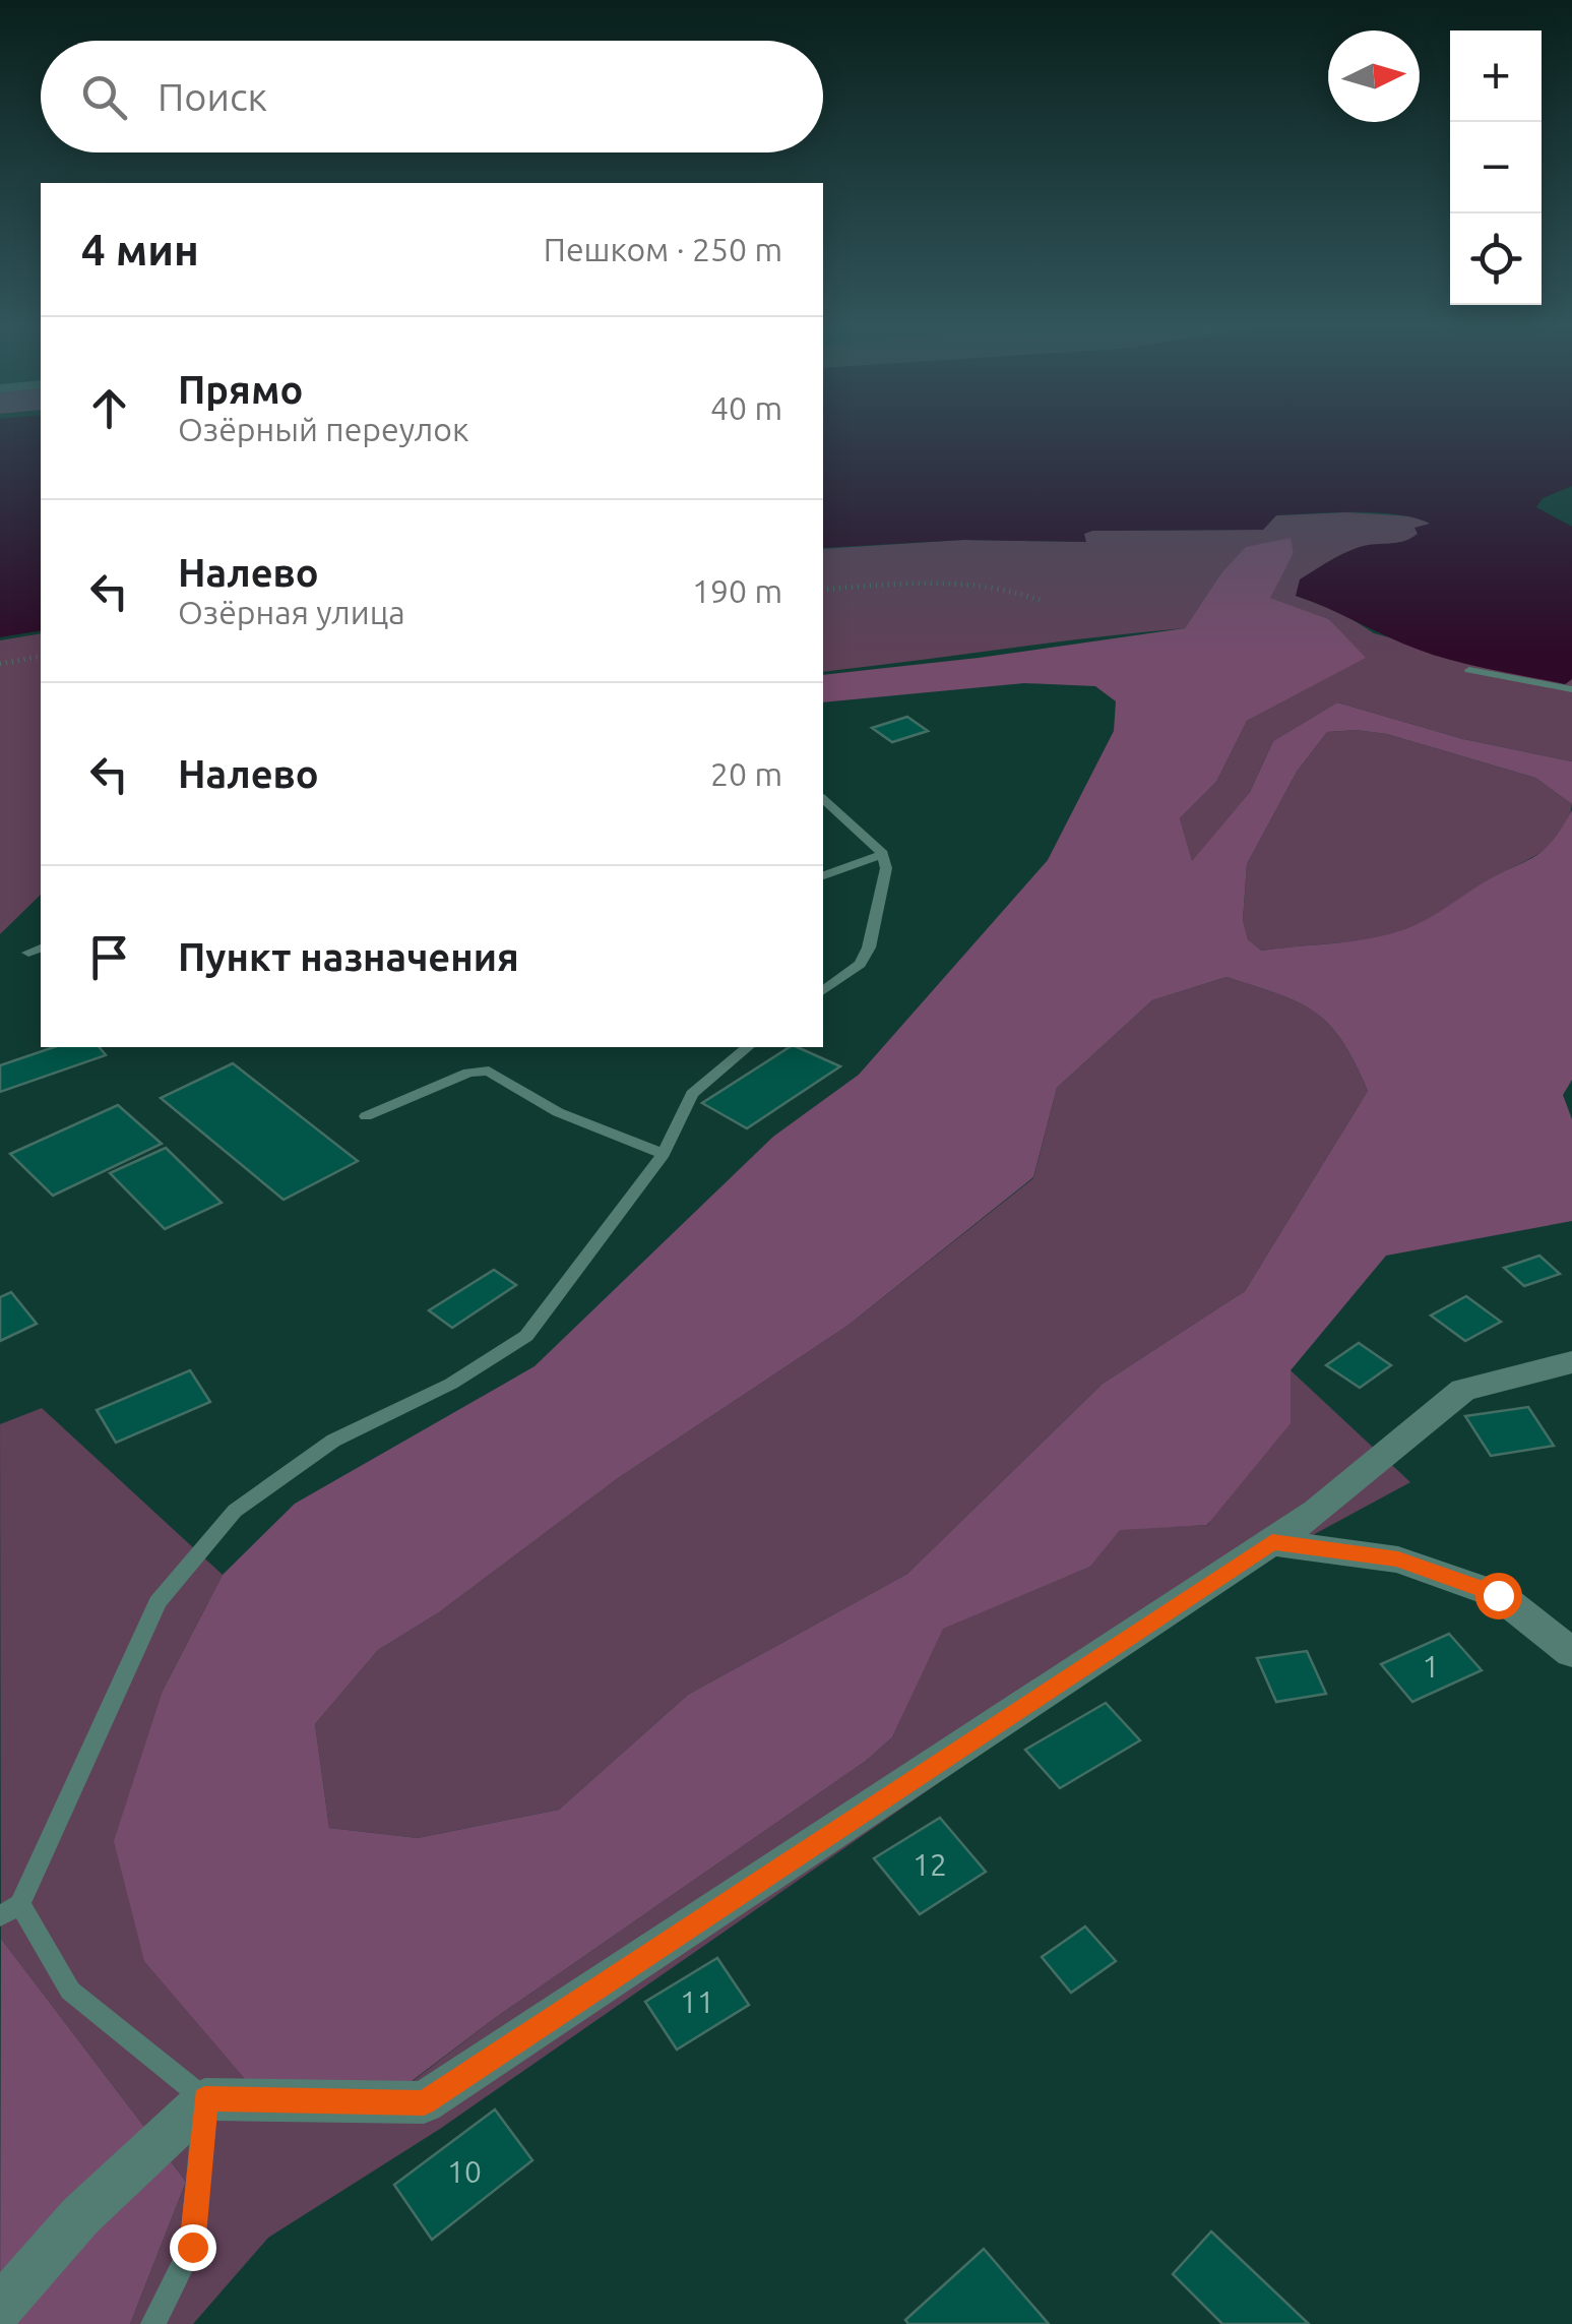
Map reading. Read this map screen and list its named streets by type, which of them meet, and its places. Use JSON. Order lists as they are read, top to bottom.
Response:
{
  "house_numbers": [
    "1",
    "12",
    "11",
    "10"
  ],
  "north": "right",
  "page": {
    "map_buttons": ["+", "−"],
    "search": "Поиск",
    "heading": ["4 мин", "Пешком · 250 m"],
    "list": [
      ["Прямо", "Озёрный переулок", "40 m"],
      ["Налево", "Озёрная улица", "190 m"],
      ["Налево", "20 m"],
      "Пункт назначения"
    ]
  }
}
